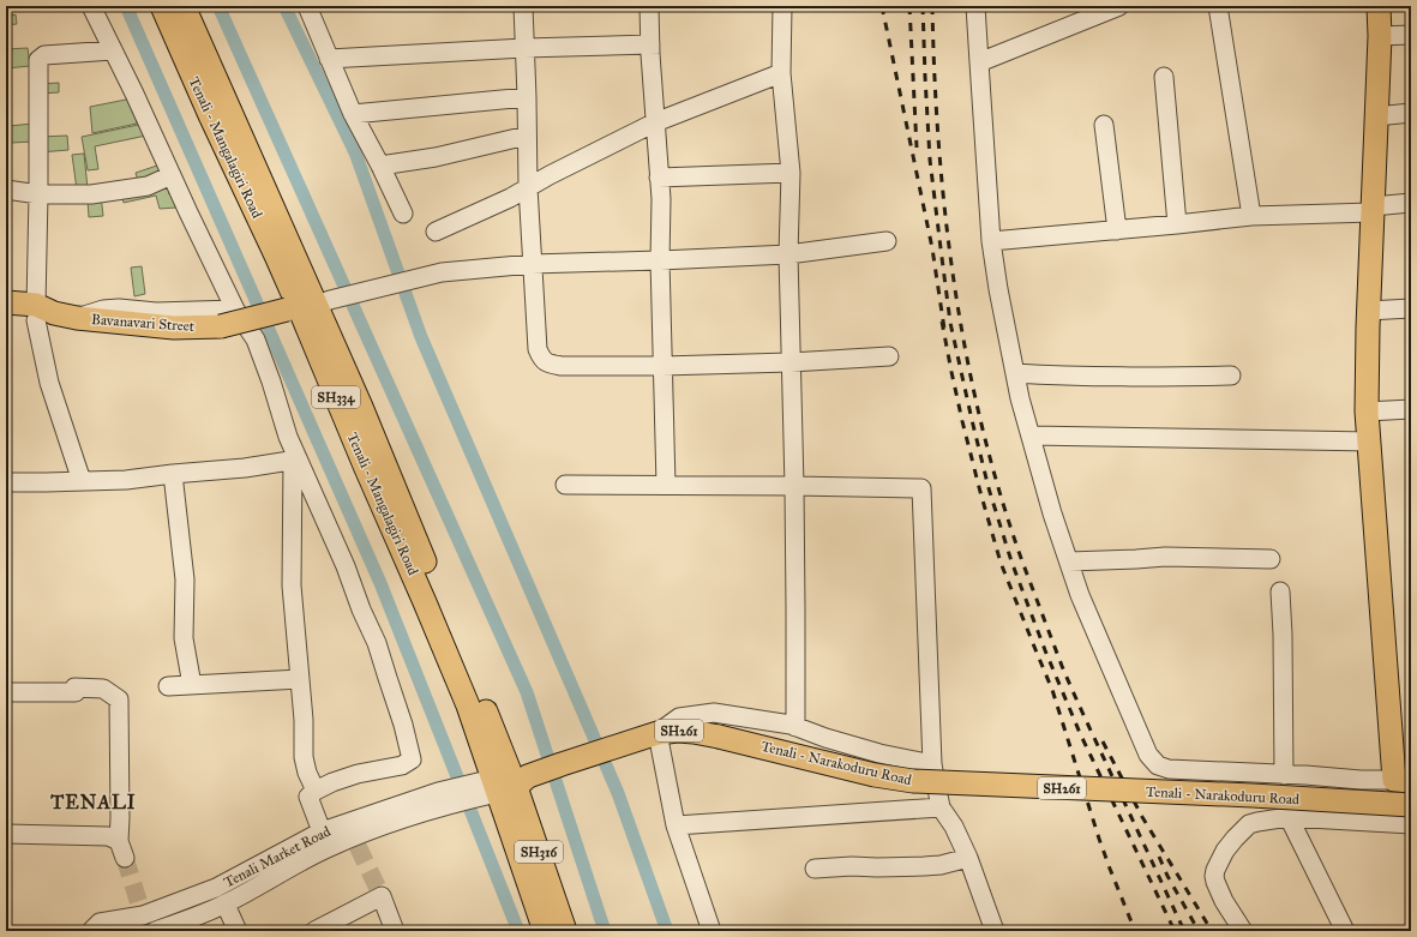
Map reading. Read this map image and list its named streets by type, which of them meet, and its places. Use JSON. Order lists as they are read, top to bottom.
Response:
{
  "streets": {
    "main road": [
      "Tenali - Mangalagiri Road",
      "Bavanavari Street",
      "SH334",
      "SH261",
      "Tenali - Narakoduru Road",
      "SH316"
    ],
    "street": ["Tenali Market Road"]
  },
  "crossings": [
    ["Tenali - Mangalagiri Road", "Bavanavari Street"],
    ["Tenali - Mangalagiri Road", "SH334"],
    ["Bavanavari Street", "SH334"],
    ["SH334", "Tenali - Narakoduru Road"],
    ["SH334", "SH316"],
    ["SH334", "Tenali Market Road"],
    ["Tenali - Narakoduru Road", "SH316"],
    ["Tenali - Narakoduru Road", "Tenali Market Road"],
    ["SH316", "Tenali Market Road"]
  ],
  "districts": ["TENALI"]
}
